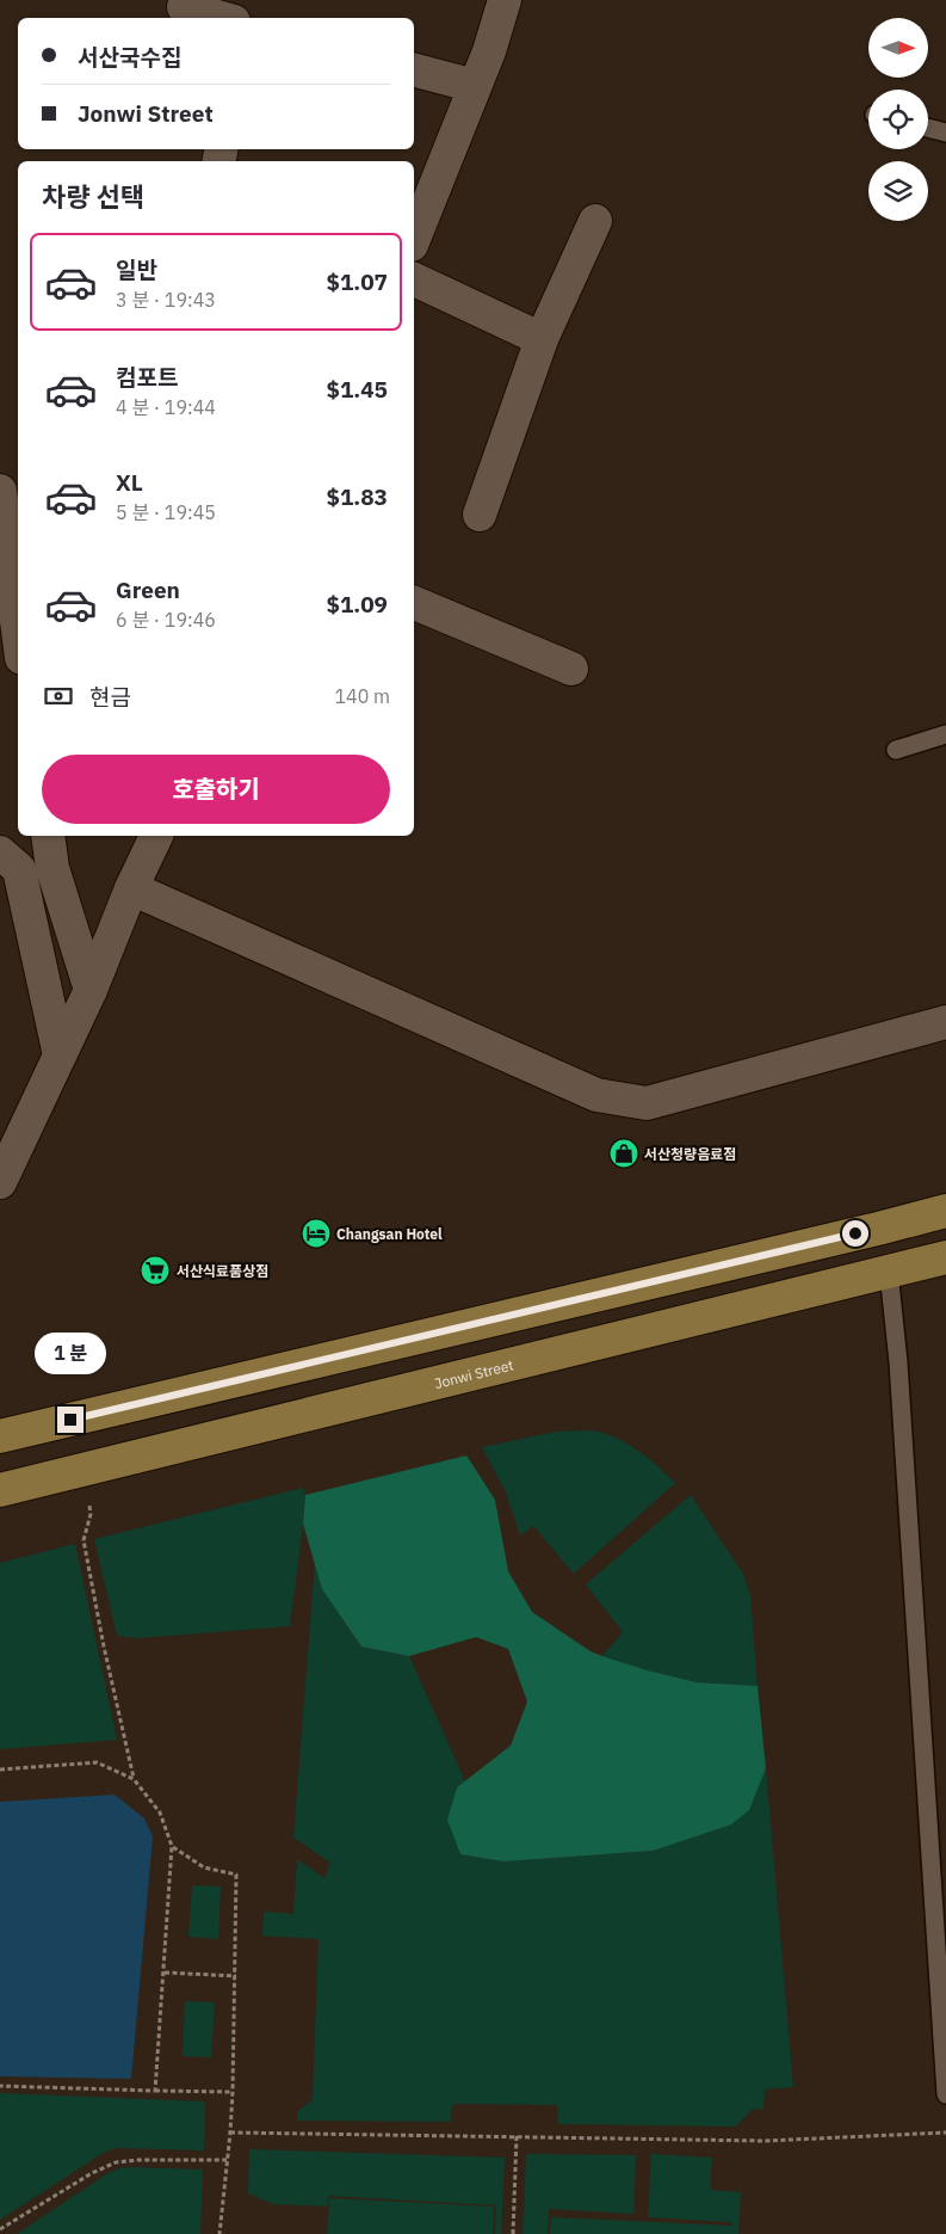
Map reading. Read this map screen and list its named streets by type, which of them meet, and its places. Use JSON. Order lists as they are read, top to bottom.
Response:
{
  "streets": {
    "main road": ["Jonwi Street"]
  },
  "places": {
    "shop": ["서산청량음료점"],
    "hotel": ["Changsan Hotel"],
    "supermarket": ["서산식료품상점"]
  },
  "north": "right",
  "page": {
    "banner": ["서산국수집", "Jonwi Street"],
    "heading": "차량 선택",
    "list": [
      {
        "name": "일반",
        "note": "3 분 · 19:43",
        "value": "$1.07"
      },
      {
        "name": "컴포트",
        "note": "4 분 · 19:44",
        "value": "$1.45"
      },
      {
        "name": "XL",
        "note": "5 분 · 19:45",
        "value": "$1.83"
      },
      {
        "name": "Green",
        "note": "6 분 · 19:46",
        "value": "$1.09"
      }
    ],
    "pay": ["현금", "140 m"],
    "buttons": "호출하기",
    "bubble": "1 분"
  }
}
